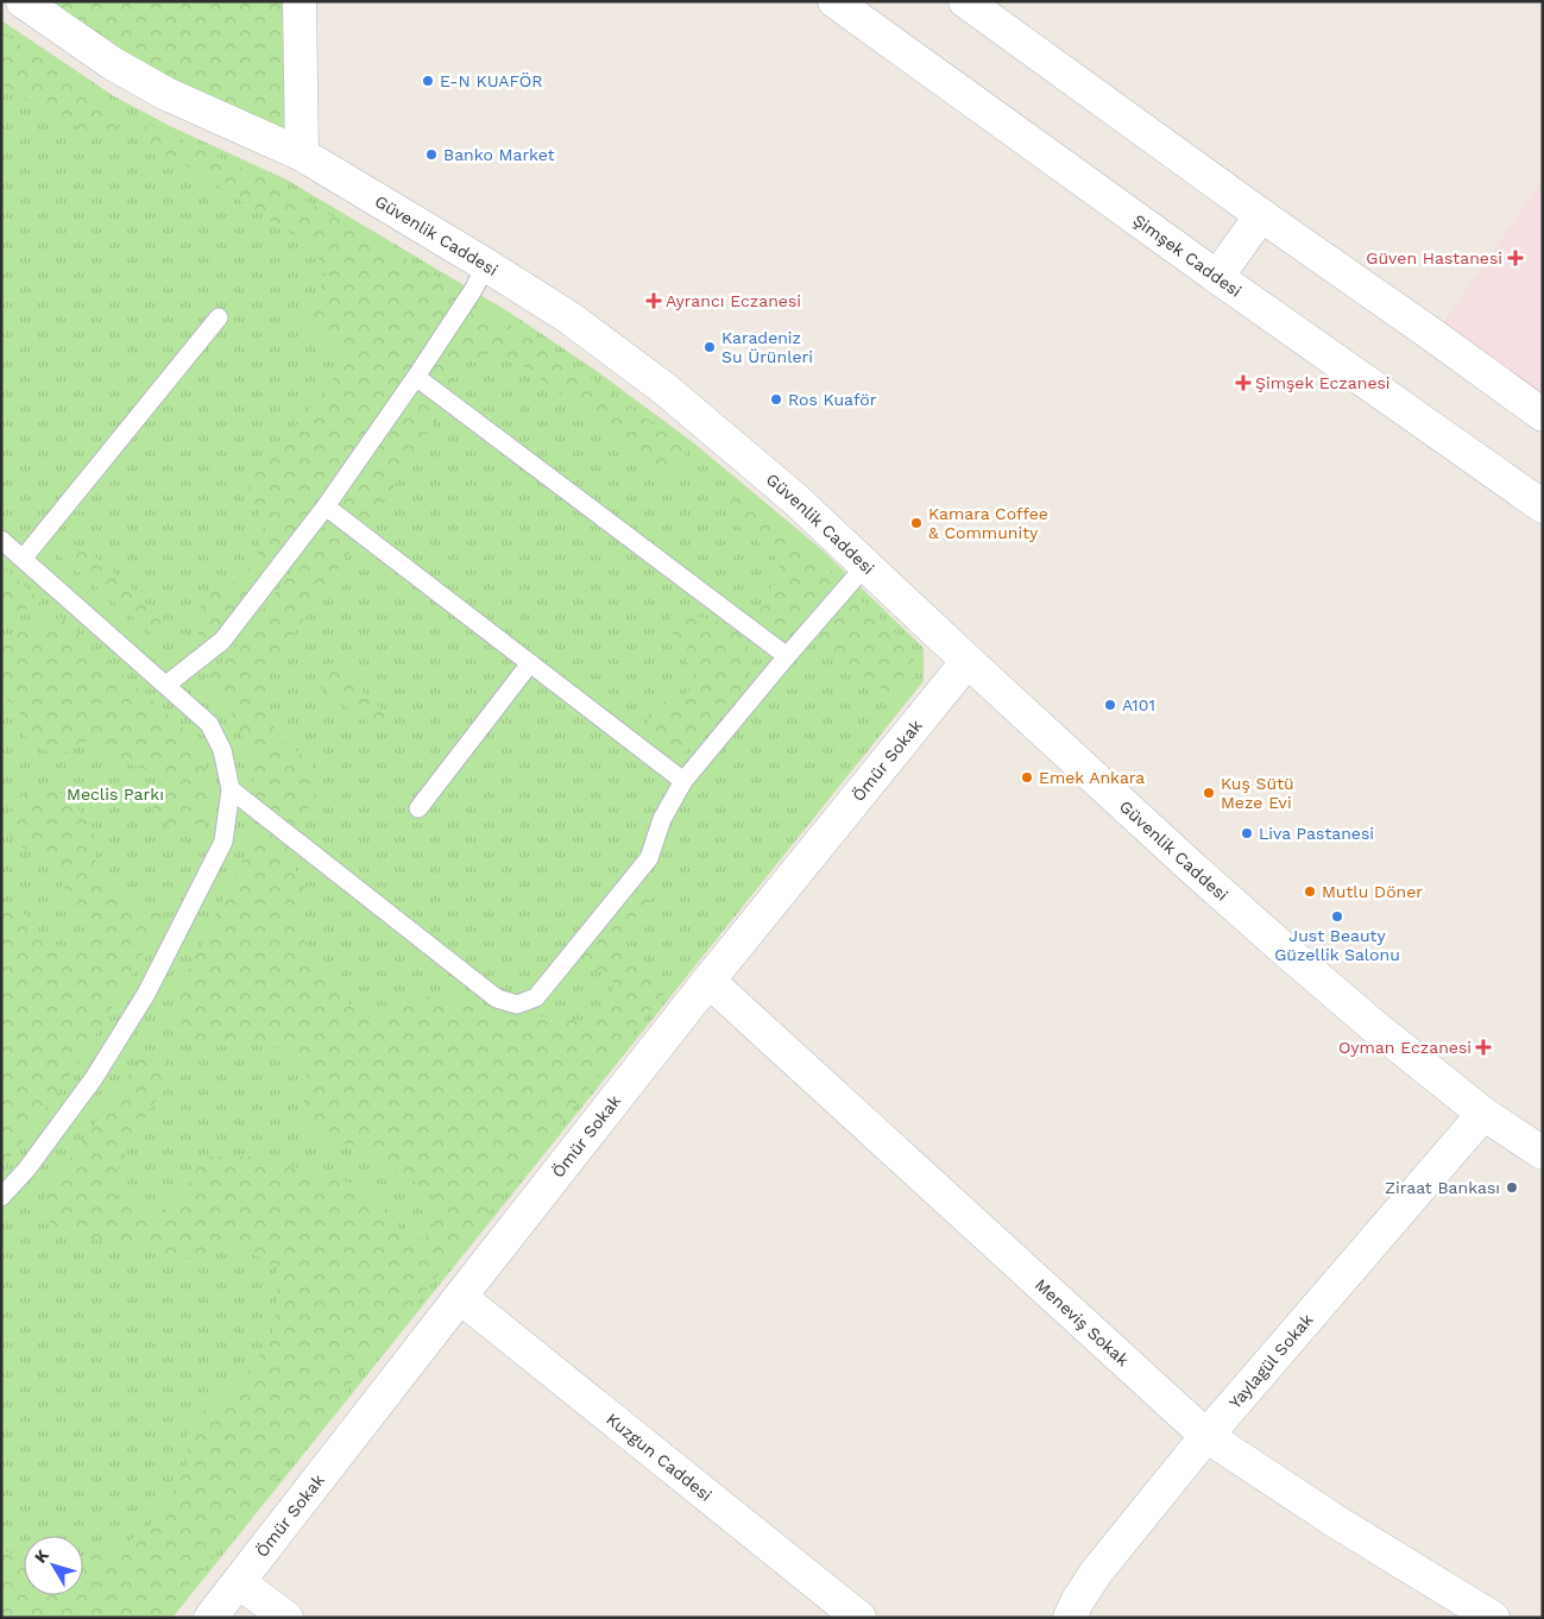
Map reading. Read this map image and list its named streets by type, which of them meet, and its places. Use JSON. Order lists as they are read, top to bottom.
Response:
{
  "streets": {
    "street": [
      "Güvenlik Caddesi",
      "Şimşek Caddesi",
      "Ömür Sokak",
      "Meneviş Sokak",
      "Yaylagül Sokak",
      "Kuzgun Caddesi"
    ]
  },
  "crossings": [
    ["Güvenlik Caddesi", "Ömür Sokak"],
    ["Güvenlik Caddesi", "Yaylagül Sokak"],
    ["Ömür Sokak", "Meneviş Sokak"],
    ["Ömür Sokak", "Kuzgun Caddesi"],
    ["Meneviş Sokak", "Yaylagül Sokak"]
  ],
  "parks": ["Meclis Parkı"],
  "places": {
    "other": [
      "E-N KUAFÖR",
      "Banko Market",
      "Karadeniz Su Ürünleri",
      "Ros Kuaför",
      "Kamara Coffee & Community",
      "A101",
      "Emek Ankara",
      "Kuş Sütü Meze Evi",
      "Liva Pastanesi",
      "Mutlu Döner",
      "Just Beauty Güzellik Salonu",
      "Ziraat Bankası"
    ],
    "health": [
      "Güven Hastanesi",
      "Ayrancı Eczanesi",
      "Şimşek Eczanesi",
      "Oyman Eczanesi"
    ]
  },
  "north": "top left"
}
